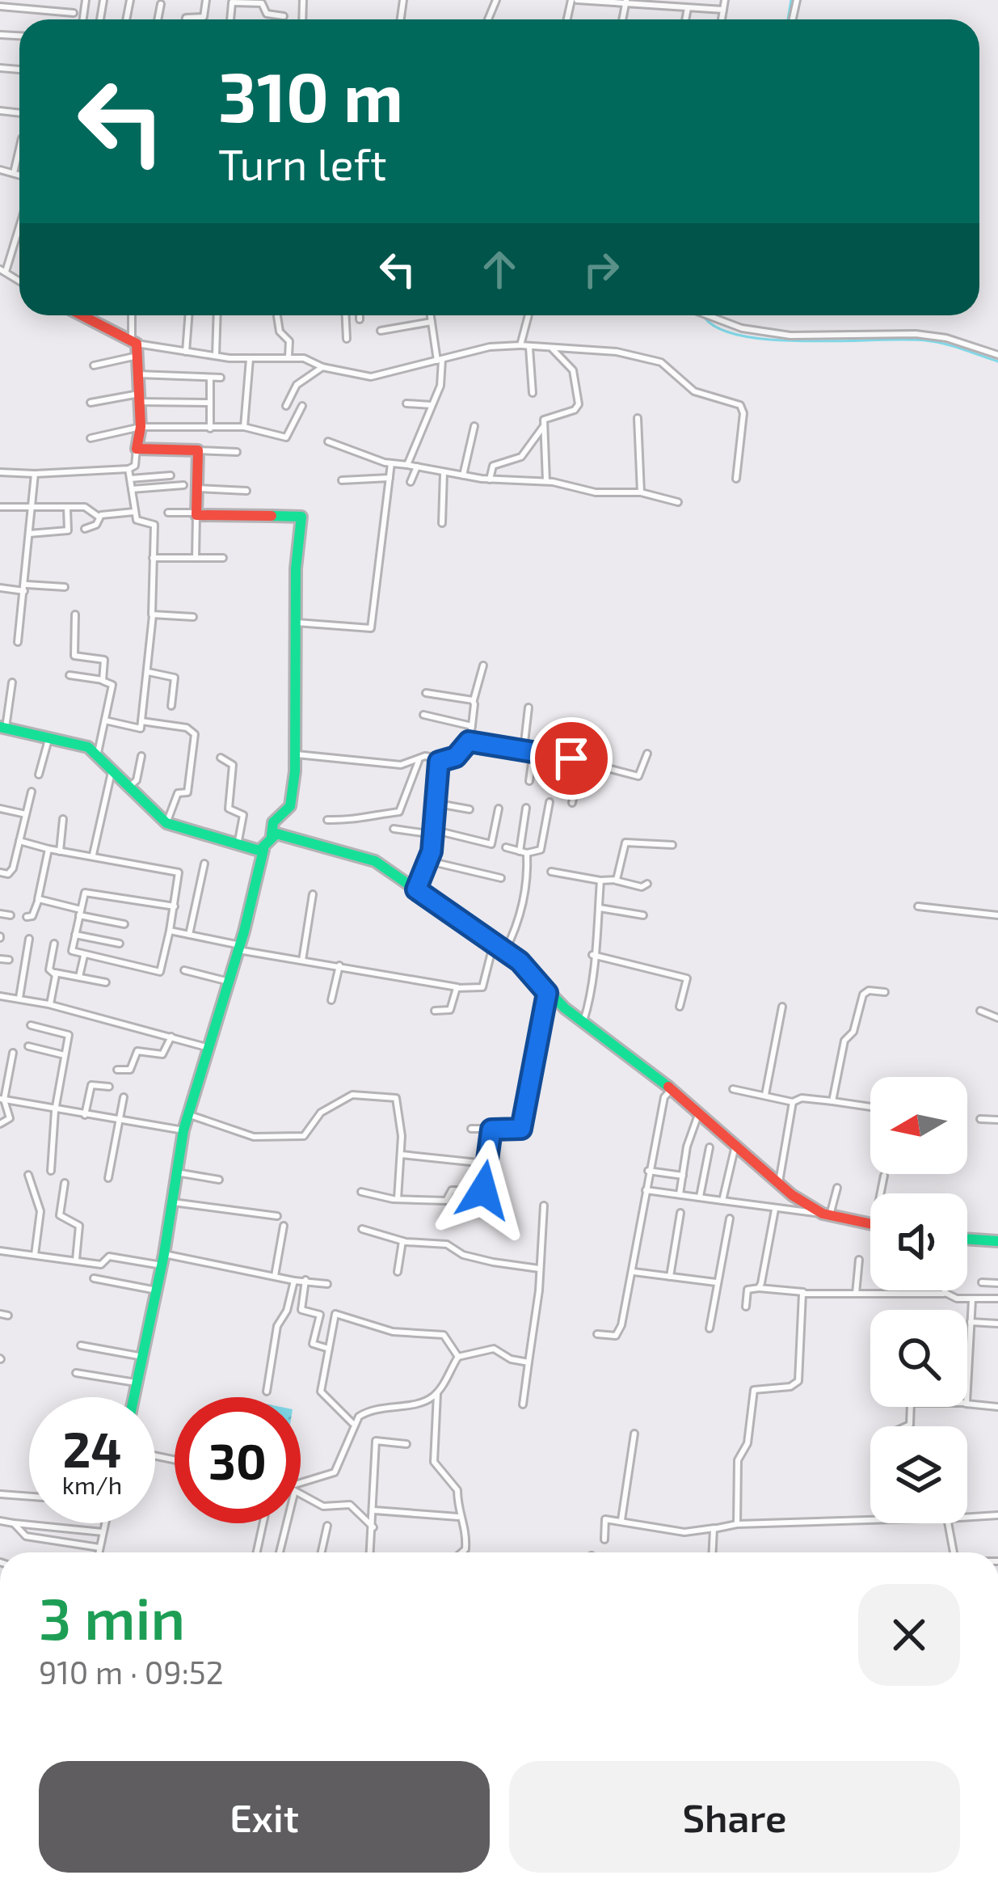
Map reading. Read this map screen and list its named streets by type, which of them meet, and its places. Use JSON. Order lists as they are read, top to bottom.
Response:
{
  "north": "left",
  "page": {
    "turn": ["310 m", "Turn left"],
    "speed": "24 km/h",
    "limit": "30",
    "heading": ["3 min", "910 m · 09:52"],
    "buttons": ["Exit", "Share"]
  }
}
